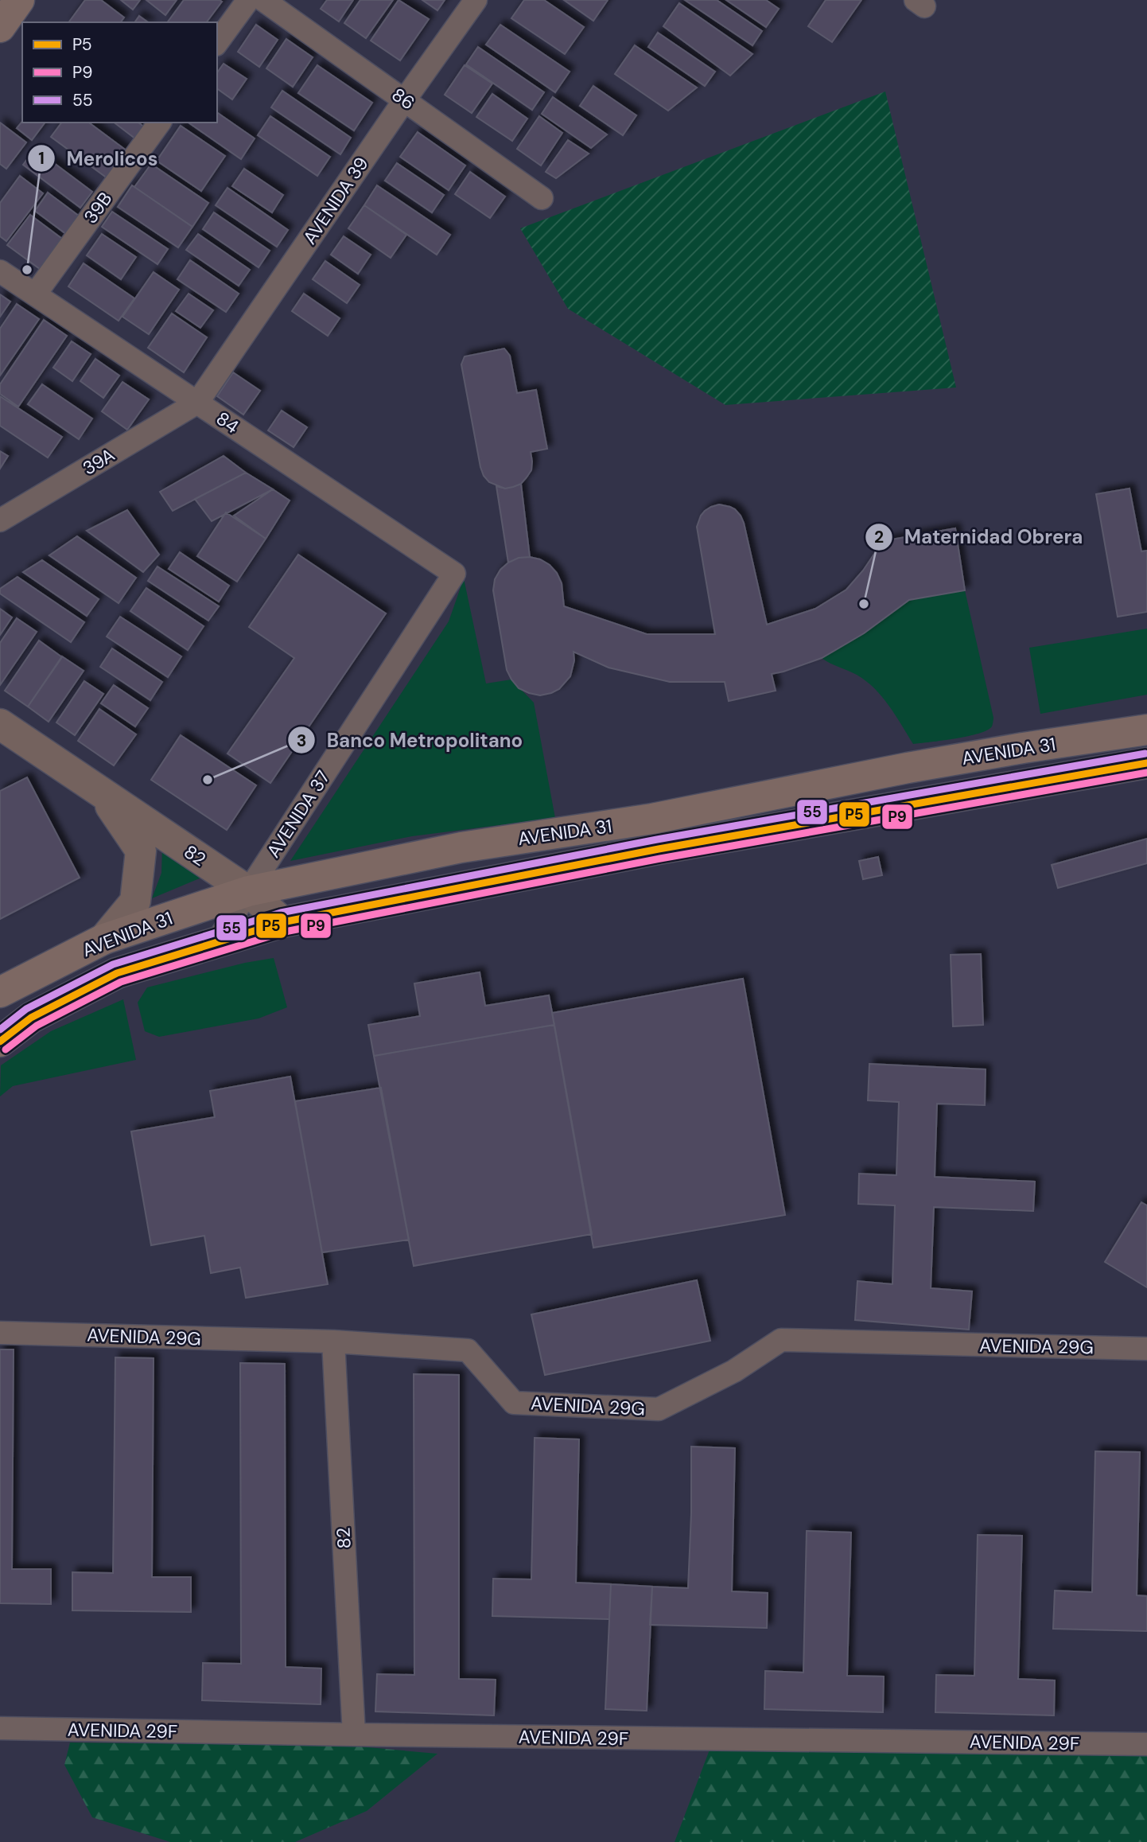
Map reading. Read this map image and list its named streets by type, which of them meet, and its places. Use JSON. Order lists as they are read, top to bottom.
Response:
{
  "streets": {
    "main road": ["AVENIDA 31"],
    "street": [
      "86",
      "AVENIDA 39",
      "39B",
      "84",
      "39A",
      "AVENIDA 37",
      "82",
      "AVENIDA 29G",
      "AVENIDA 29F"
    ]
  },
  "crossings": [
    ["86", "AVENIDA 39"],
    ["AVENIDA 39", "84"],
    ["AVENIDA 39", "39A"],
    ["39B", "84"],
    ["84", "39A"],
    ["84", "AVENIDA 37"],
    ["AVENIDA 31", "AVENIDA 37"],
    ["AVENIDA 31", "82"],
    ["AVENIDA 37", "82"],
    ["82", "AVENIDA 29G"],
    ["82", "AVENIDA 29F"]
  ],
  "places": ["Merolicos", "Maternidad Obrera", "Banco Metropolitano"],
  "lines": ["transit line 55", "transit line P5", "transit line P9"],
  "legend": ["P5", "P9", "55"]
}
